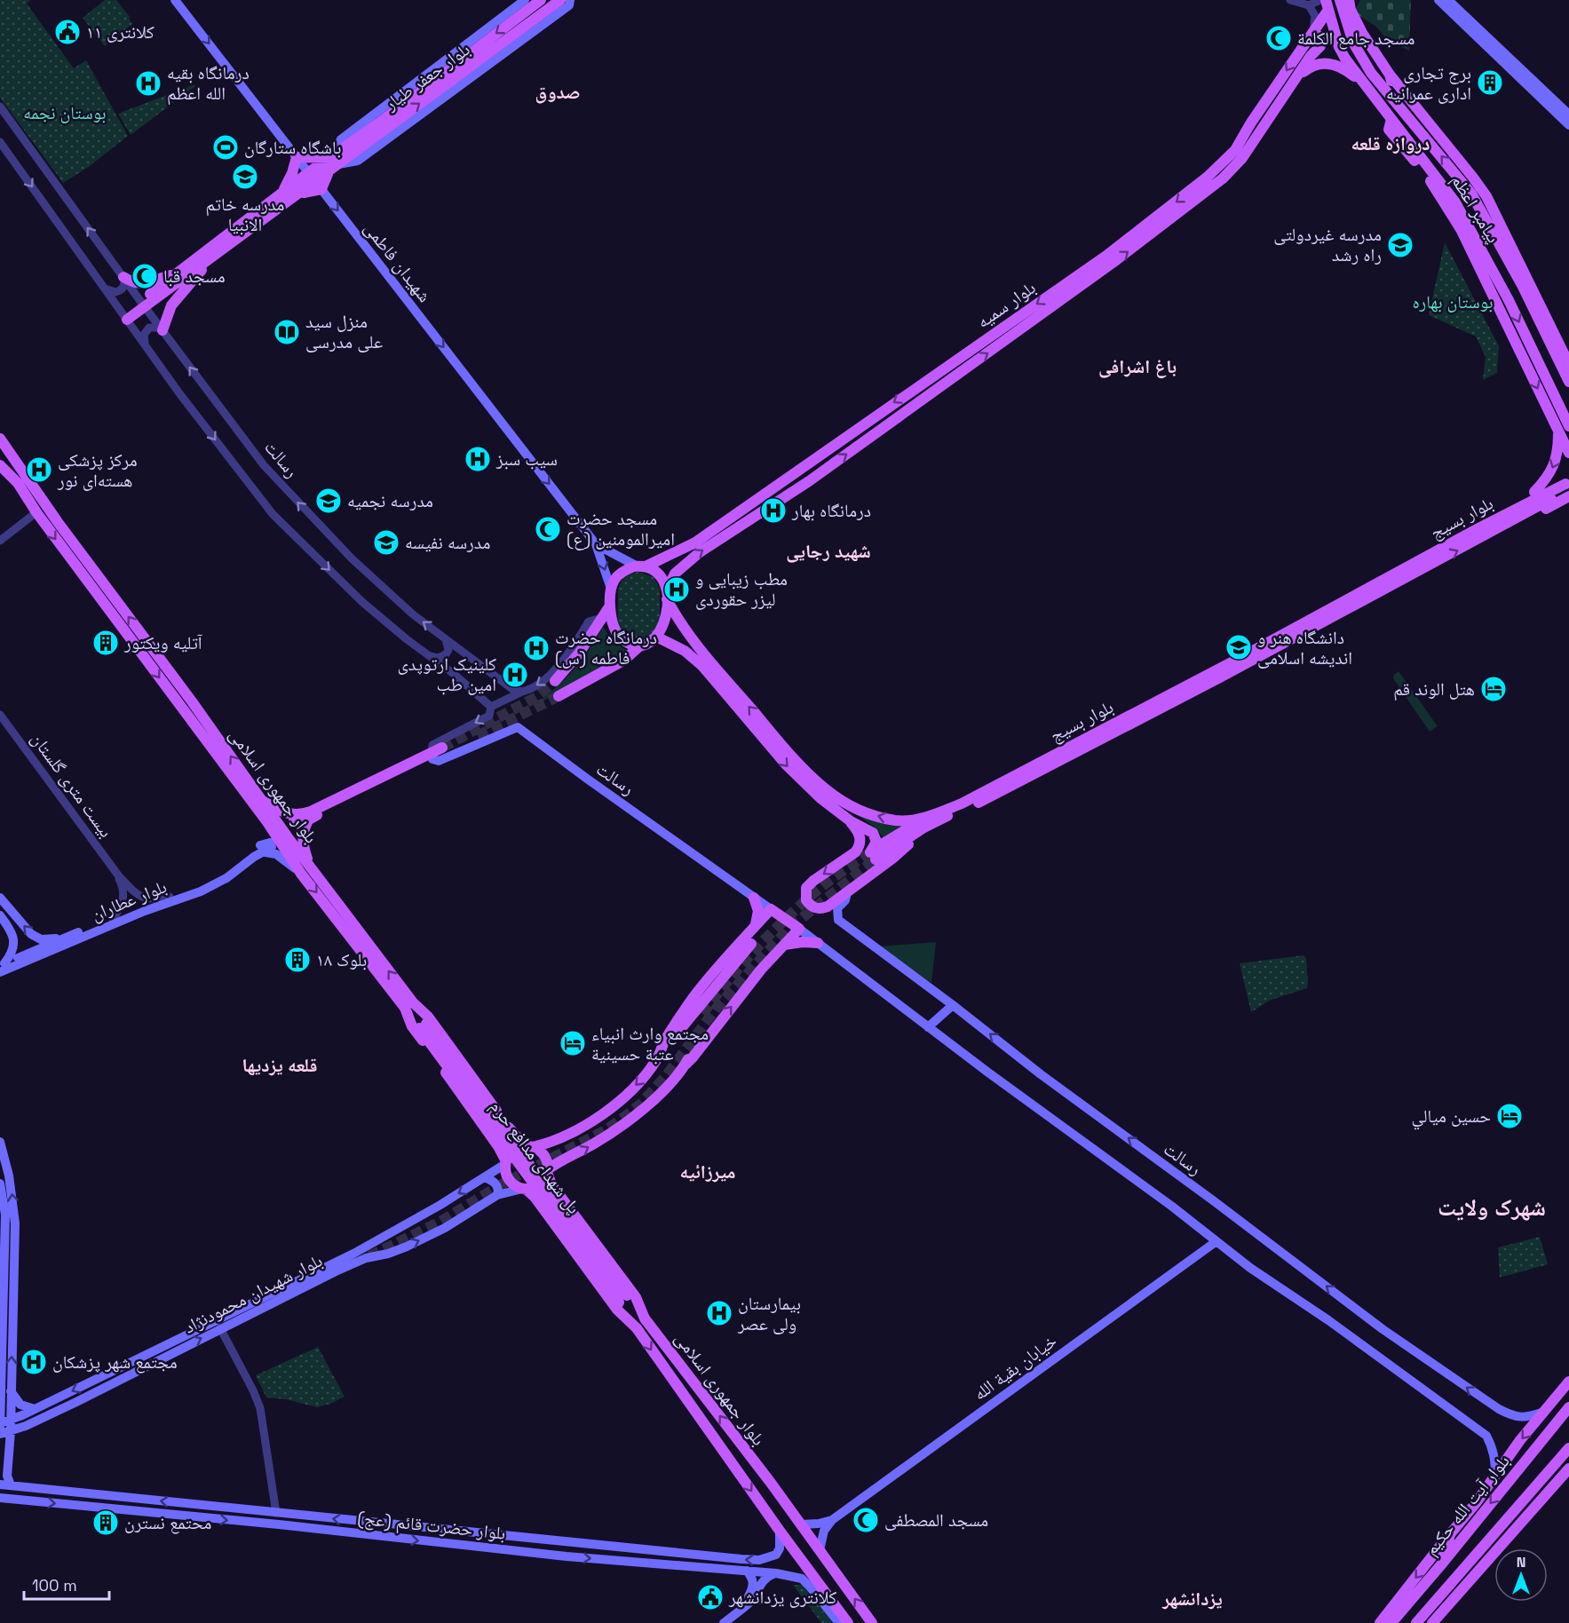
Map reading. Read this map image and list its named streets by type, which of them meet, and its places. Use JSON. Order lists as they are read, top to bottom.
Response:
{
  "streets": {
    "main road": [
      "بلوار جعفر طیار",
      "پیامبر اعظم",
      "شهیدان فاطمی",
      "بلوار سمیه",
      "رسالت",
      "بلوار بسیج",
      "بلوار جمهوری اسلامی",
      "بلوار عطاران",
      "پل شهدای مدافع حرم",
      "بلوار شهیدان محمودنژاد",
      "خیابان بقیة الله",
      "بلوار آیت الله حکیم",
      "بلوار حضرت قائم (عج)"
    ],
    "street": ["بیست متری گلستان"]
  },
  "crossings": [
    ["بلوار جعفر طیار", "شهیدان فاطمی"],
    ["بلوار جعفر طیار", "رسالت"],
    ["پیامبر اعظم", "بلوار سمیه"],
    ["بلوار سمیه", "بلوار بسیج"],
    ["بیست متری گلستان", "بلوار عطاران"],
    ["بلوار جمهوری اسلامی", "پل شهدای مدافع حرم"],
    ["بلوار جمهوری اسلامی", "بلوار شهیدان محمودنژاد"],
    ["بلوار جمهوری اسلامی", "خیابان بقیة الله"],
    ["بلوار جمهوری اسلامی", "بلوار حضرت قائم (عج)"]
  ],
  "one_way": ["شهیدان فاطمی"],
  "districts": [
    "صدوق",
    "دروازه قلعه",
    "باغ اشرافی",
    "شهید رجایی",
    "قلعه یزدیها",
    "میرزائیه",
    "شهرک ولایت",
    "یزدانشهر"
  ],
  "parks": ["بوستان نجمه", "بوستان بهاره"],
  "places": {
    "public building": ["کلانتری ۱۱", "کلانتری یزدانشهر"],
    "mosque": [
      "مسجد جامع الکلمة",
      "مسجد قبا",
      "مسجد حضرت امیرالمومنین (ع)",
      "مسجد المصطفی"
    ],
    "building": [
      "برج تجاری اداری عمرانیه",
      "آتلیه ویکتور",
      "بلوک ۱۸",
      "محتمع نسترن"
    ],
    "hospital": [
      "درمانگاه بقیه الله اعظم",
      "سیب سبز",
      "مرکز پزشکی هسته‌ای نور",
      "درمانگاه بهار",
      "مطب زیبایی و لیزر حقوردی",
      "درمانگاه حضرت فاطمه (س)",
      "کلینیک ارتوپدی امین طب",
      "بیمارستان ولی عصر",
      "مجتمع شهر پزشکان"
    ],
    "sports": ["باشگاه ستارگان"],
    "school or university": [
      "مدرسه خاتم الانبیا",
      "مدرسه غیردولتی راه رشد",
      "مدرسه نجمیه",
      "مدرسه نفیسه",
      "دانشگاه هنر و اندیشه اسلامی"
    ],
    "library": ["منزل سید علی مدرسی"],
    "hotel": ["هتل الوند قم", "مجتمع وارث انبياء عتبة حسينية", "حسين ميالي"]
  },
  "scale_bar": "100 m",
  "north": "top"
}
